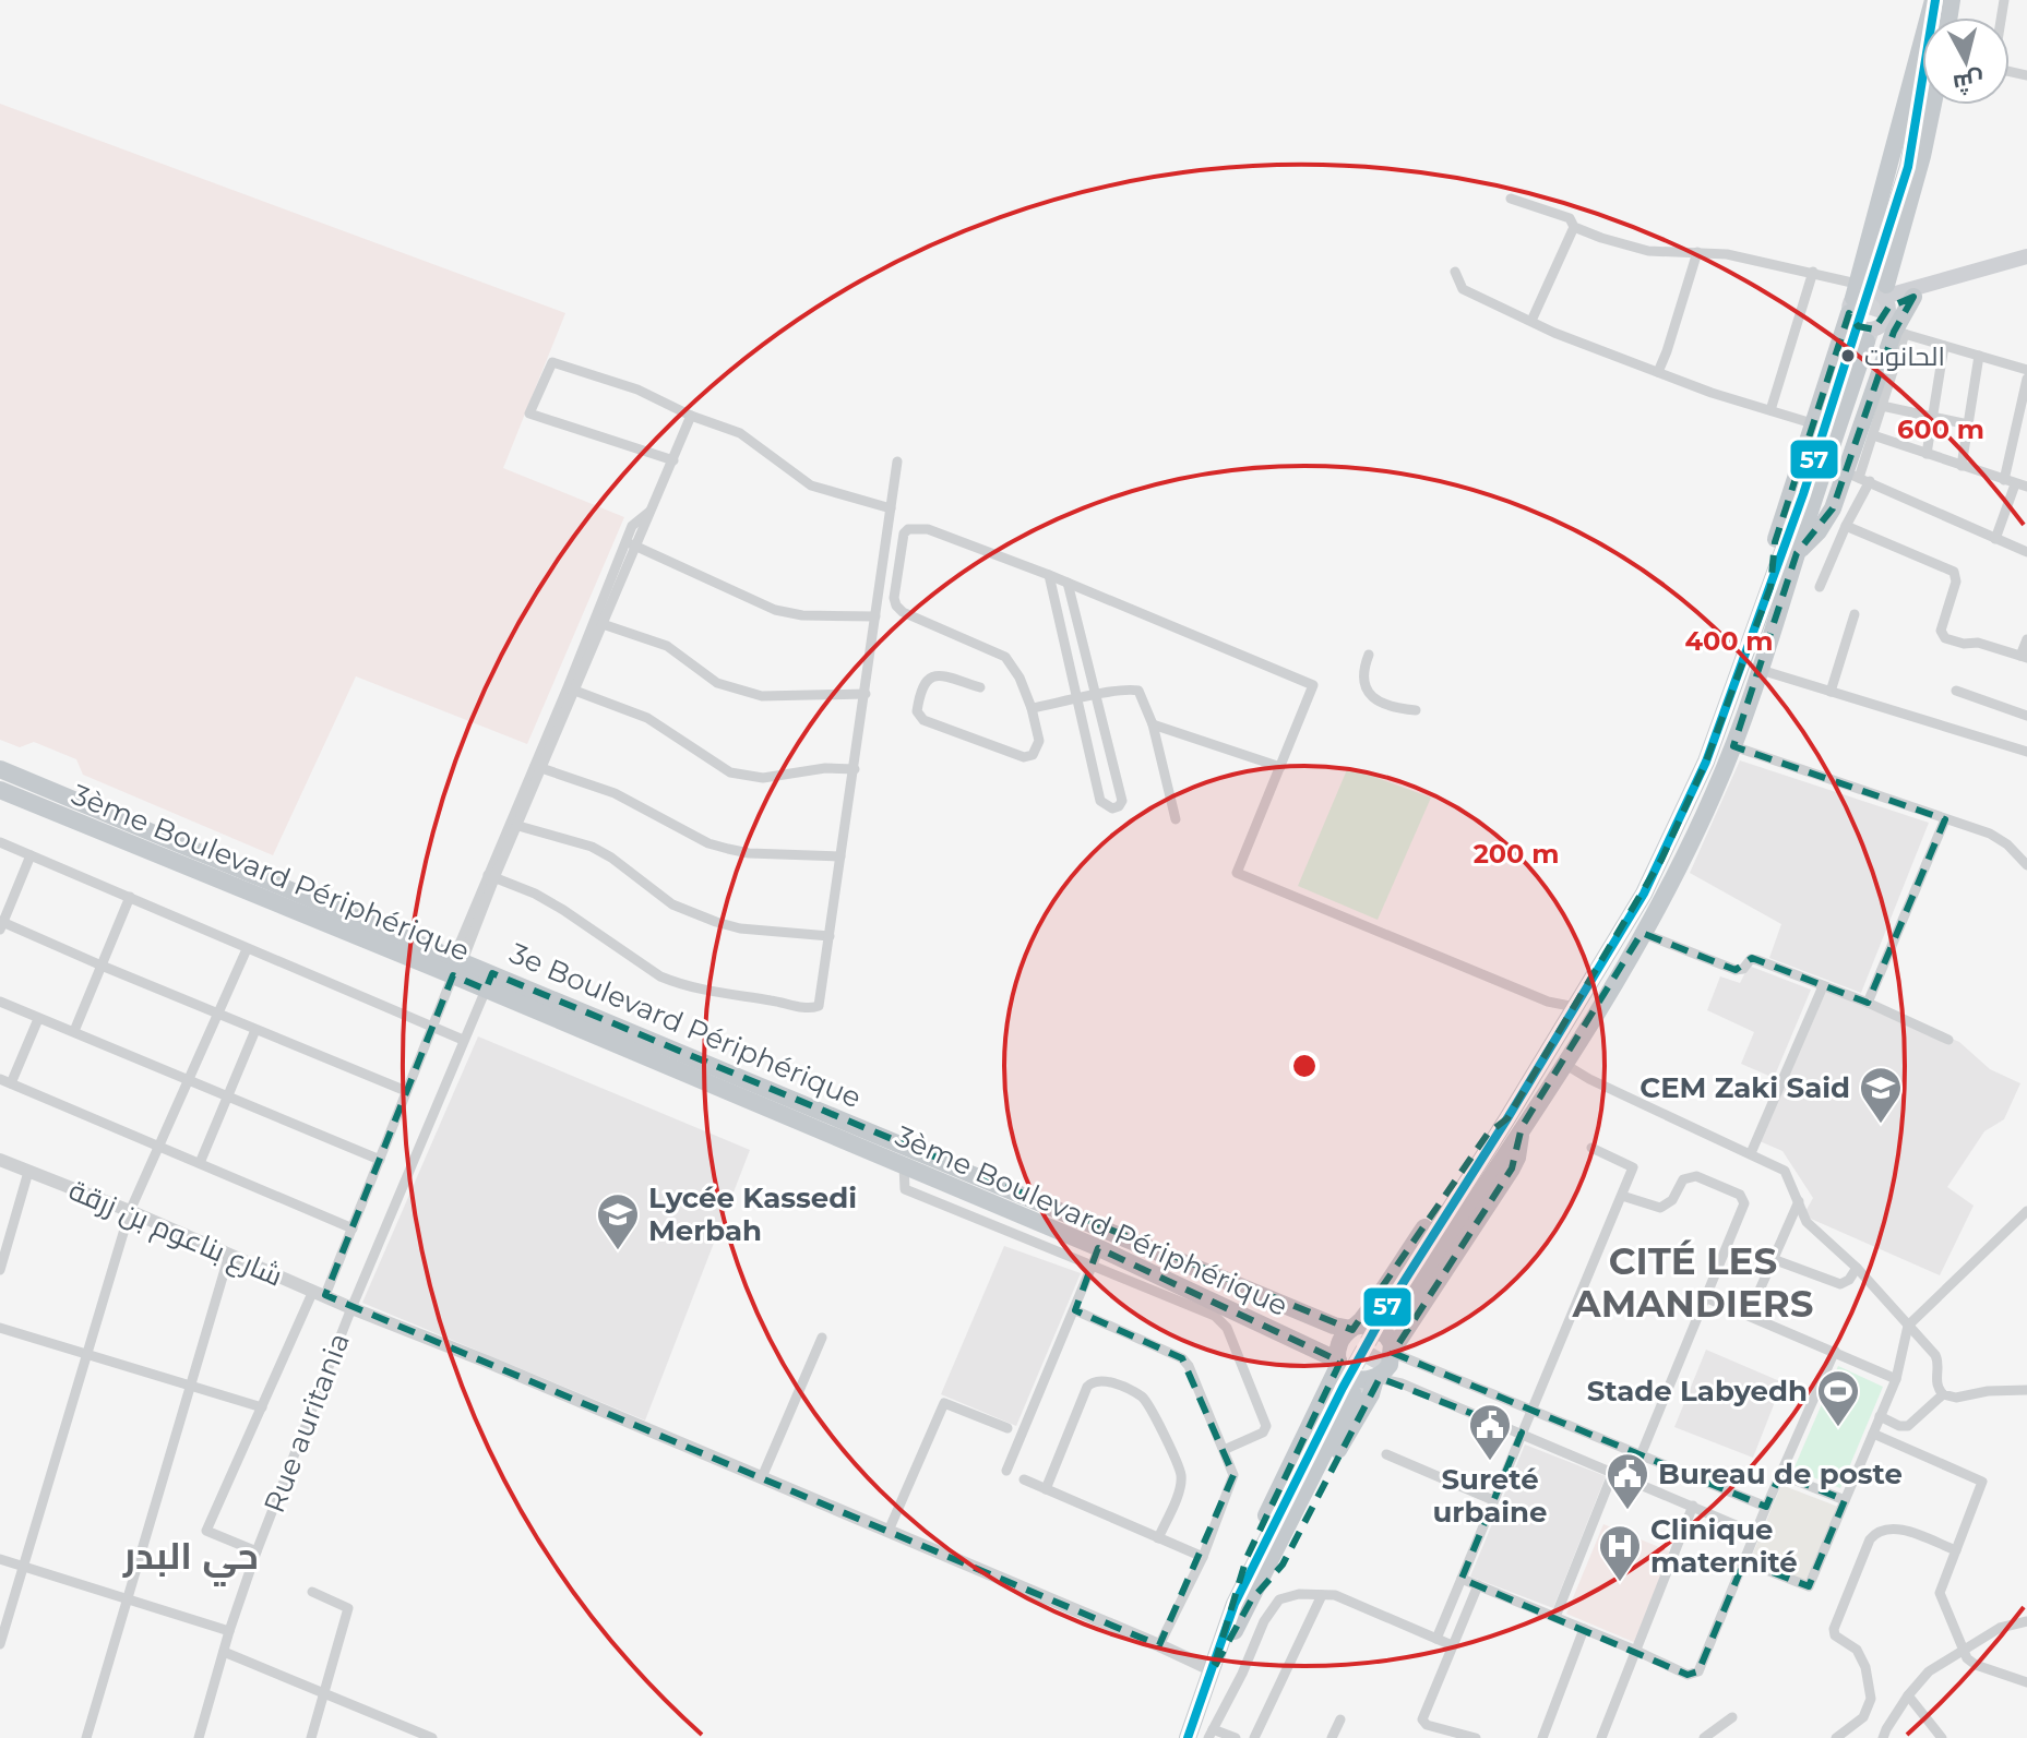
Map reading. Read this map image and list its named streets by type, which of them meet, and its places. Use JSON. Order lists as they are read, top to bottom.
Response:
{
  "streets": {
    "highway": ["3ème Boulevard Périphérique", "3e Boulevard Périphérique"],
    "street": ["شارع بناعوم بن زرقة", "Rue auritania"]
  },
  "crossings": [
    ["3ème Boulevard Périphérique", "3e Boulevard Périphérique"],
    ["3ème Boulevard Périphérique", "Rue auritania"],
    ["3e Boulevard Périphérique", "Rue auritania"],
    ["شارع بناعوم بن زرقة", "Rue auritania"]
  ],
  "districts": ["CITÉ LES AMANDIERS", "حي البدر"],
  "places": {
    "other": ["الحانوت"],
    "school or university": ["CEM Zaki Said", "Lycée Kassedi Merbah"],
    "sports": ["Stade Labyedh"],
    "public building": ["Sureté urbaine", "Bureau de poste"],
    "hospital": ["Clinique maternité"]
  },
  "lines": ["transit line 57"],
  "north": "bottom",
  "rings": ["600 m", "400 m", "200 m"]
}
